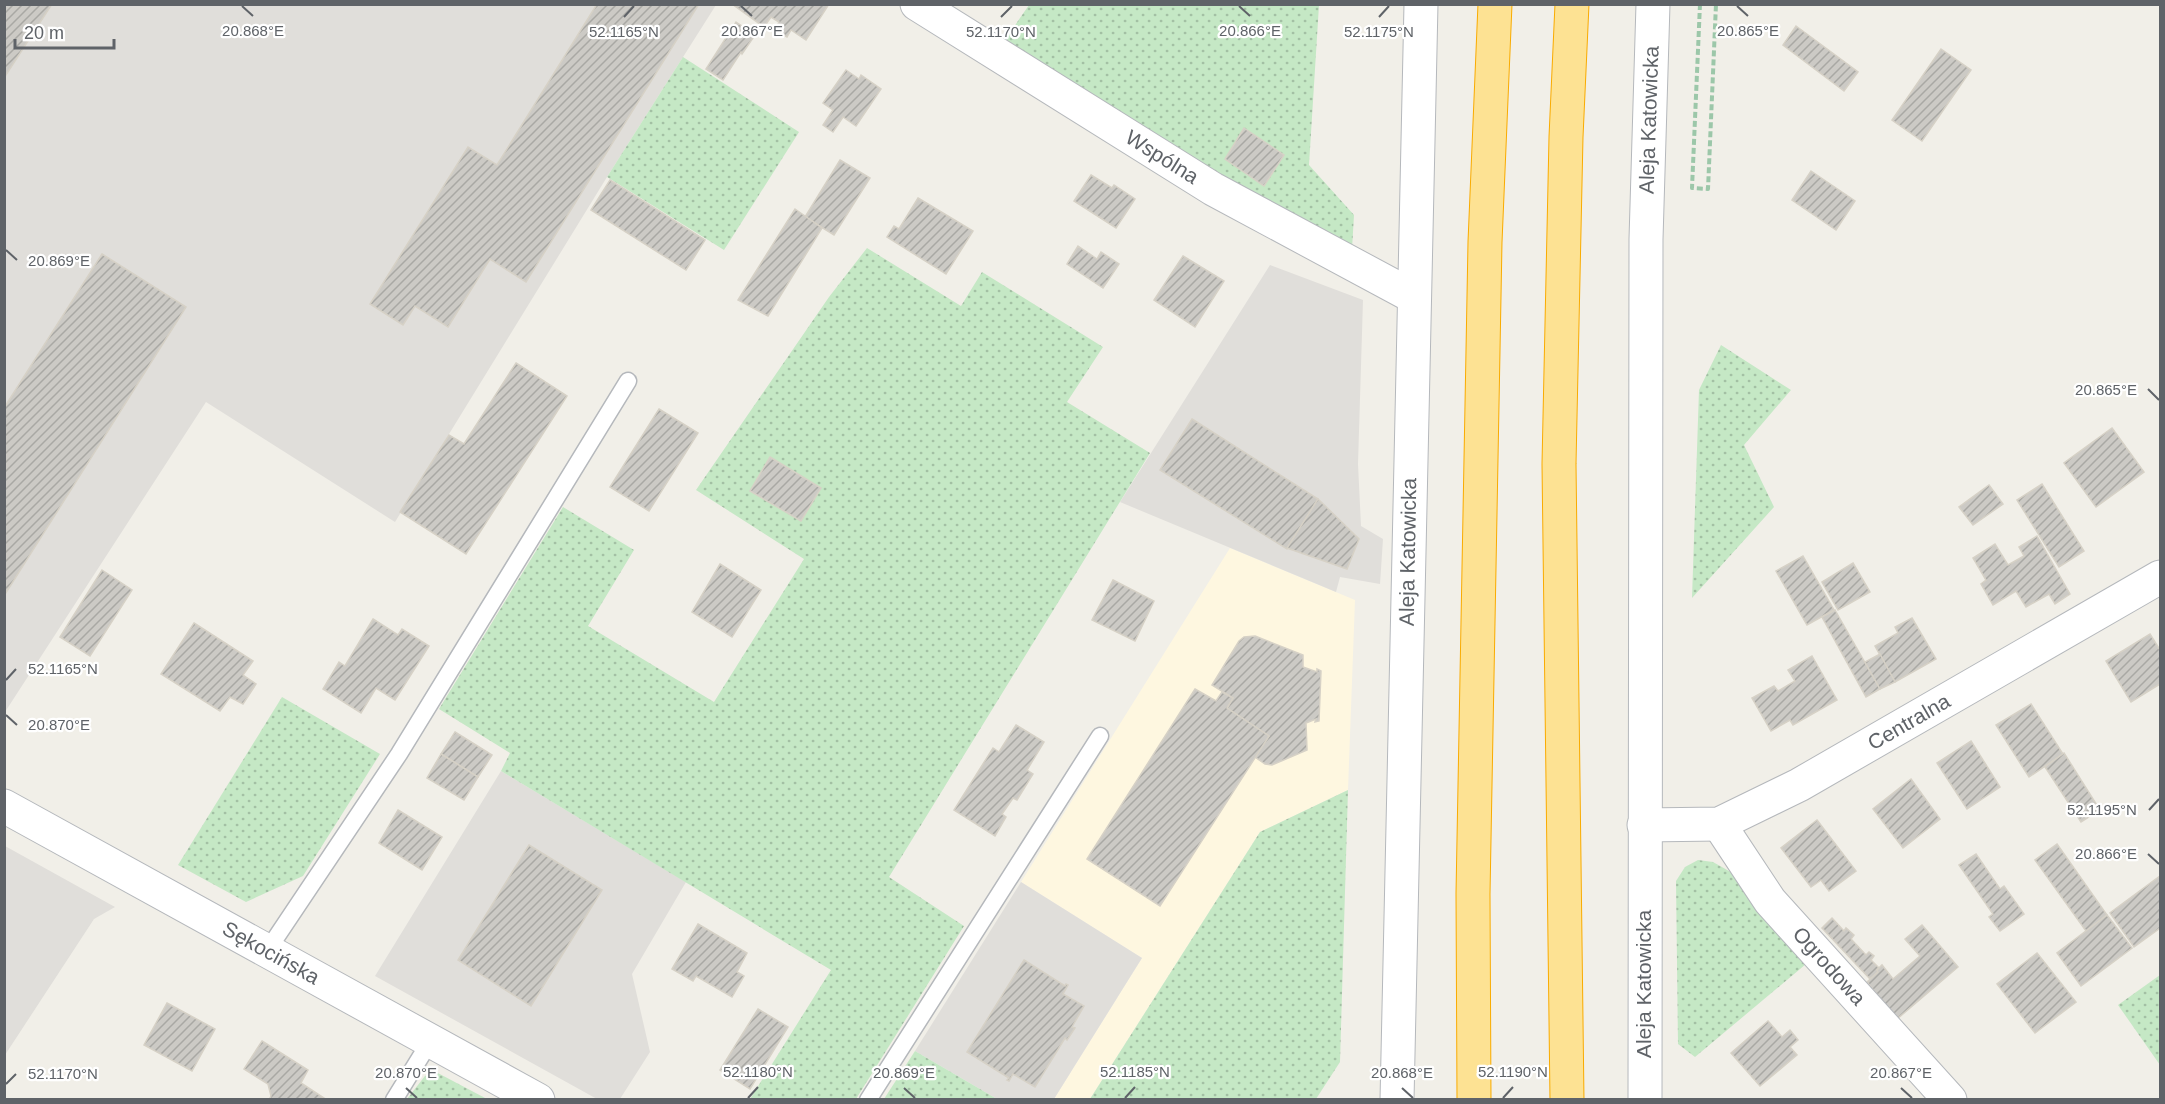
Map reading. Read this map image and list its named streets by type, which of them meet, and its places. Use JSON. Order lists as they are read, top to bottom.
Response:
{
  "streets": {
    "street": [
      "Aleja Katowicka",
      "Wspólna",
      "Centralna",
      "Sękocińska",
      "Ogrodowa"
    ]
  },
  "crossings": [
    ["Aleja Katowicka", "Wspólna"],
    ["Aleja Katowicka", "Centralna"],
    ["Centralna", "Ogrodowa"]
  ],
  "scale_bar": "20 m",
  "coordinates": [
    "20.868°E",
    "20.867°E",
    "20.866°E",
    "20.865°E",
    "52.1170°N",
    "52.1165°N",
    "52.1175°N",
    "20.869°E",
    "20.870°E",
    "52.1195°N",
    "52.1180°N",
    "52.1185°N",
    "52.1190°N"
  ]
}
